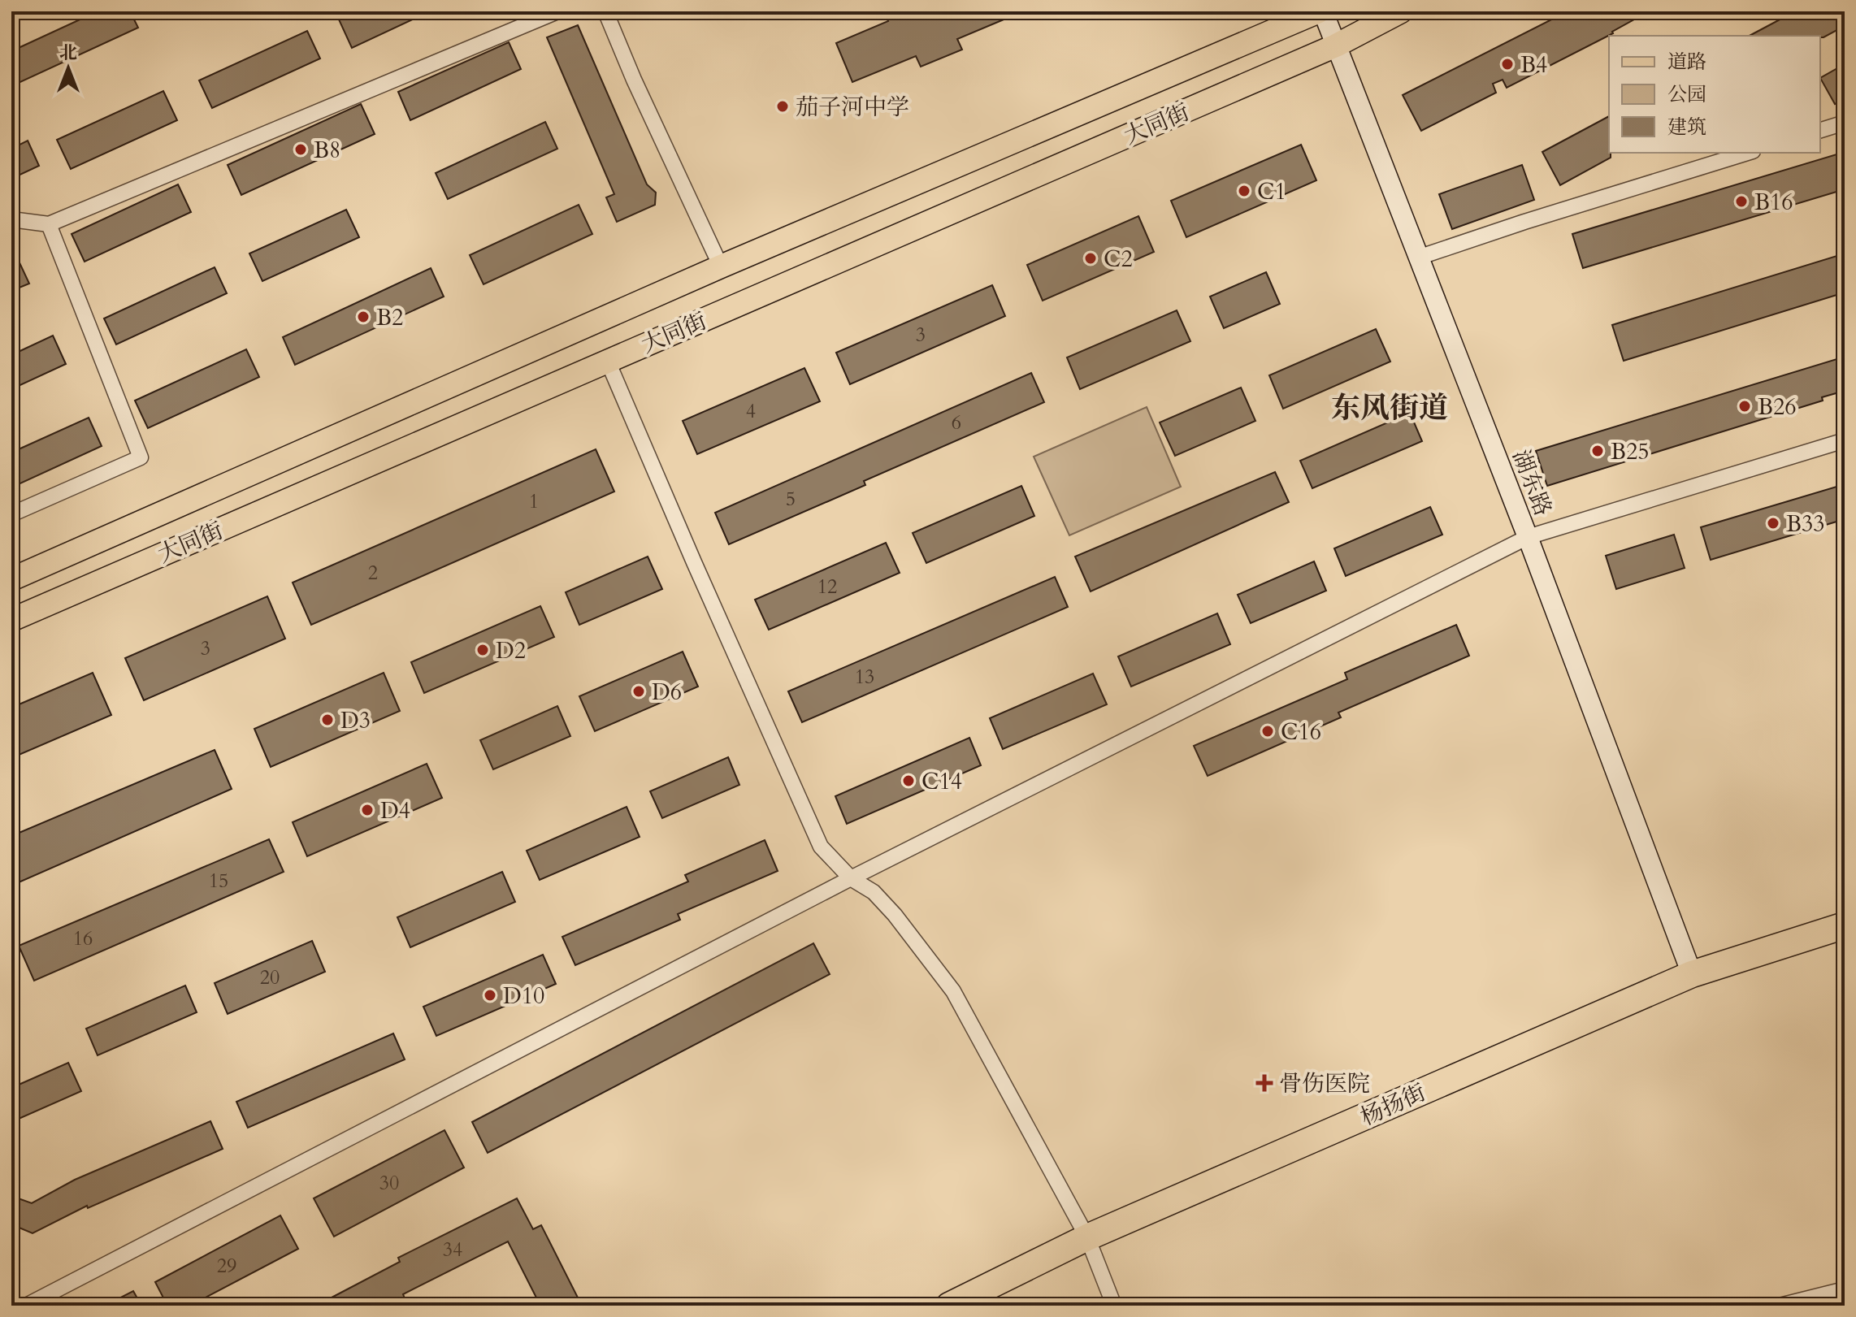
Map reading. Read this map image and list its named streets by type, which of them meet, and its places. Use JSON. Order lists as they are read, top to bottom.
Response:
{
  "streets": {
    "highway": ["杨扬街"],
    "main road": ["大同街"],
    "street": ["湖东路"]
  },
  "crossings": [
    ["大同街", "湖东路"],
    ["湖东路", "杨扬街"]
  ],
  "districts": ["东风街道"],
  "places": {
    "other": [
      "B4",
      "茄子河中学",
      "B8",
      "C1",
      "B16",
      "C2",
      "B2",
      "B26",
      "B25",
      "B33",
      "D2",
      "D6",
      "D3",
      "C16",
      "C14",
      "D4",
      "D10"
    ],
    "health": ["骨伤医院"]
  },
  "house_numbers": [
    "3",
    "4",
    "6",
    "5",
    "1",
    "2",
    "12",
    "3",
    "13",
    "15",
    "16",
    "20",
    "30",
    "34",
    "29"
  ],
  "legend": ["道路", "公园", "建筑"],
  "north": "top"
}
